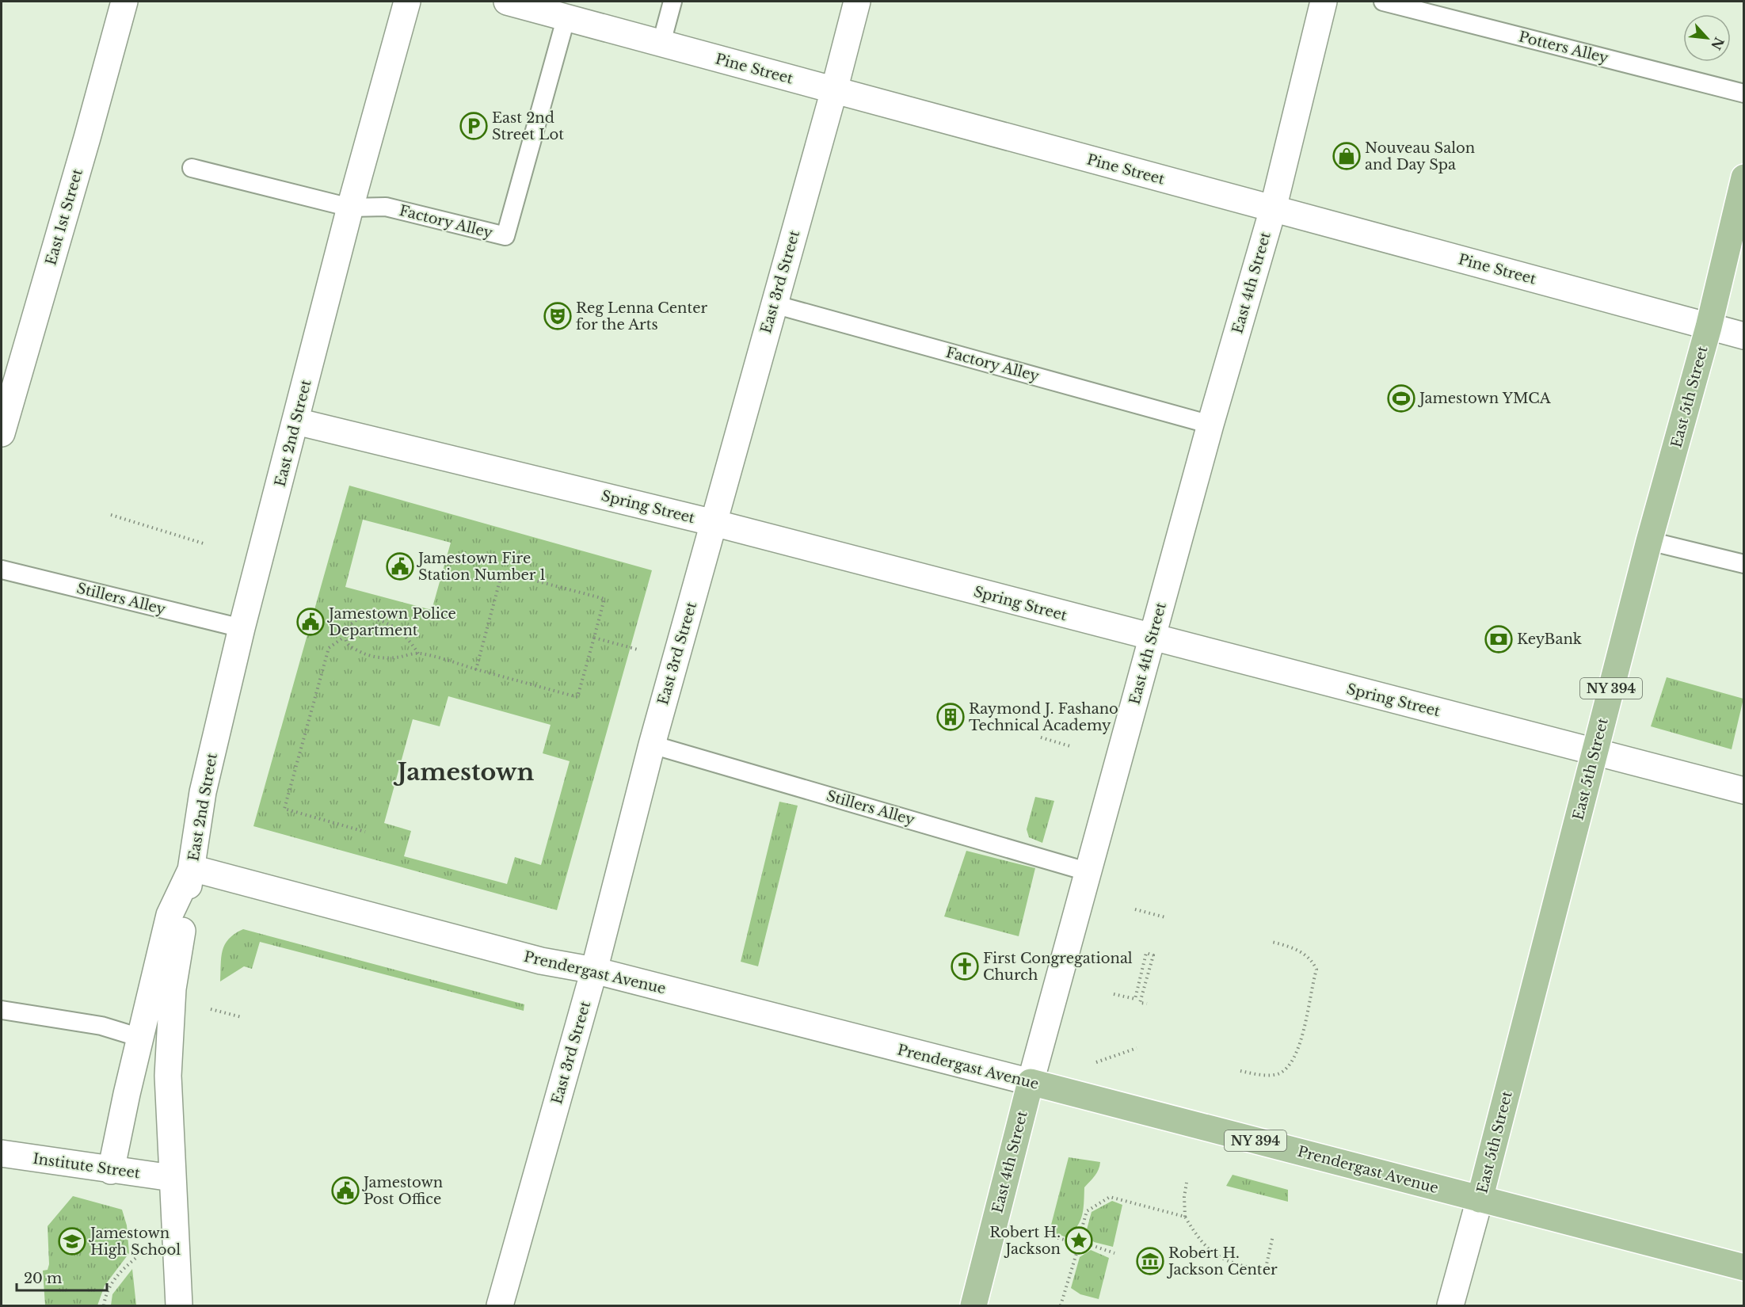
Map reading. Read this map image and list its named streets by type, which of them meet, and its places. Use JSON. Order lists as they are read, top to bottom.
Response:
{
  "streets": {
    "main road": [
      "East 4th Street",
      "East 5th Street",
      "NY 394",
      "Prendergast Avenue"
    ],
    "street": [
      "Pine Street",
      "East 1st Street",
      "East 3rd Street",
      "East 2nd Street",
      "Spring Street",
      "Institute Street"
    ],
    "lane": ["Potters Alley", "Factory Alley", "Stillers Alley"]
  },
  "crossings": [
    ["Pine Street", "Factory Alley"],
    ["Pine Street", "East 3rd Street"],
    ["Pine Street", "East 4th Street"],
    ["Pine Street", "East 5th Street"],
    ["Factory Alley", "East 3rd Street"],
    ["Factory Alley", "East 4th Street"],
    ["Factory Alley", "East 2nd Street"],
    ["East 3rd Street", "Spring Street"],
    ["East 3rd Street", "Stillers Alley"],
    ["East 3rd Street", "Prendergast Avenue"],
    ["East 4th Street", "Spring Street"],
    ["East 4th Street", "Stillers Alley"],
    ["East 4th Street", "Prendergast Avenue"],
    ["East 5th Street", "Spring Street"],
    ["East 5th Street", "Prendergast Avenue"],
    ["East 2nd Street", "Spring Street"],
    ["East 2nd Street", "Stillers Alley"],
    ["East 2nd Street", "Prendergast Avenue"],
    ["East 2nd Street", "Institute Street"]
  ],
  "districts": ["Jamestown"],
  "places": {
    "parking": ["East 2nd Street Lot"],
    "shop": ["Nouveau Salon and Day Spa"],
    "theatre": ["Reg Lenna Center for the Arts"],
    "sports": ["Jamestown YMCA"],
    "public building": ["Jamestown Fire Station Number 1", "Jamestown Police Department", "Jamestown Post Office"],
    "bank": ["KeyBank"],
    "building": ["Raymond J. Fashano Technical Academy"],
    "church": ["First Congregational Church"],
    "place": ["Robert H. Jackson"],
    "school or university": ["Jamestown High School"],
    "museum": ["Robert H. Jackson Center"]
  },
  "scale_bar": "20 m",
  "north": "bottom right"
}
